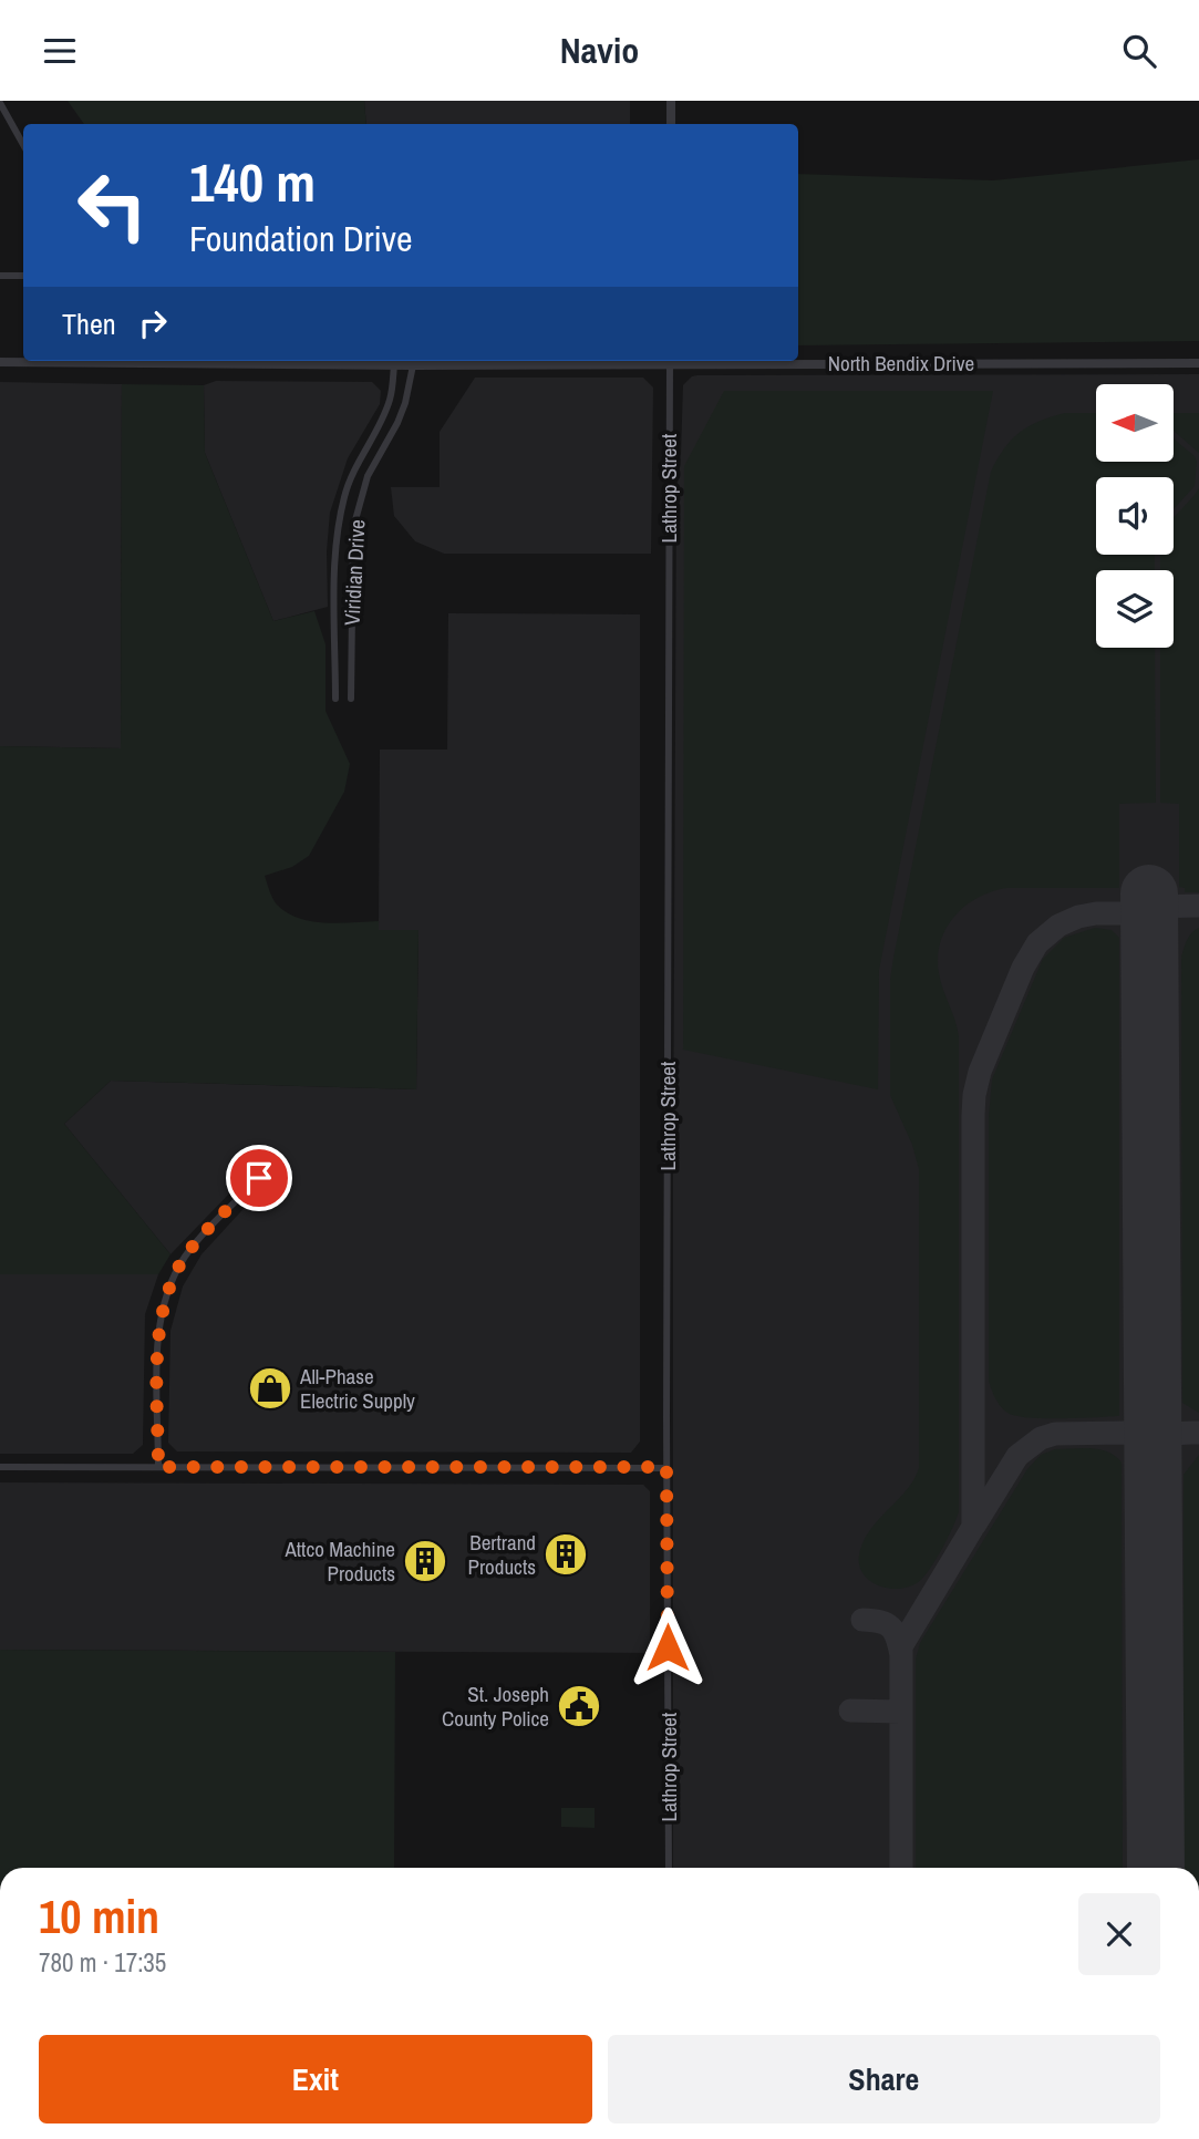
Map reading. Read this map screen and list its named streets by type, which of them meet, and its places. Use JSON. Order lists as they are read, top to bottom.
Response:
{
  "streets": {
    "street": ["North Bendix Drive", "Lathrop Street", "Viridian Drive"]
  },
  "crossings": [
    ["North Bendix Drive", "Viridian Drive"]
  ],
  "places": {
    "shop": ["All-Phase Electric Supply"],
    "building": ["Bertrand Products", "Attco Machine Products"],
    "public building": ["St. Joseph County Police"]
  },
  "north": "left",
  "page": {
    "header": "Navio",
    "turn": ["140 m", "Foundation Drive"],
    "then": "Then",
    "heading": ["10 min", "780 m · 17:35"],
    "buttons": ["Exit", "Share"]
  }
}
